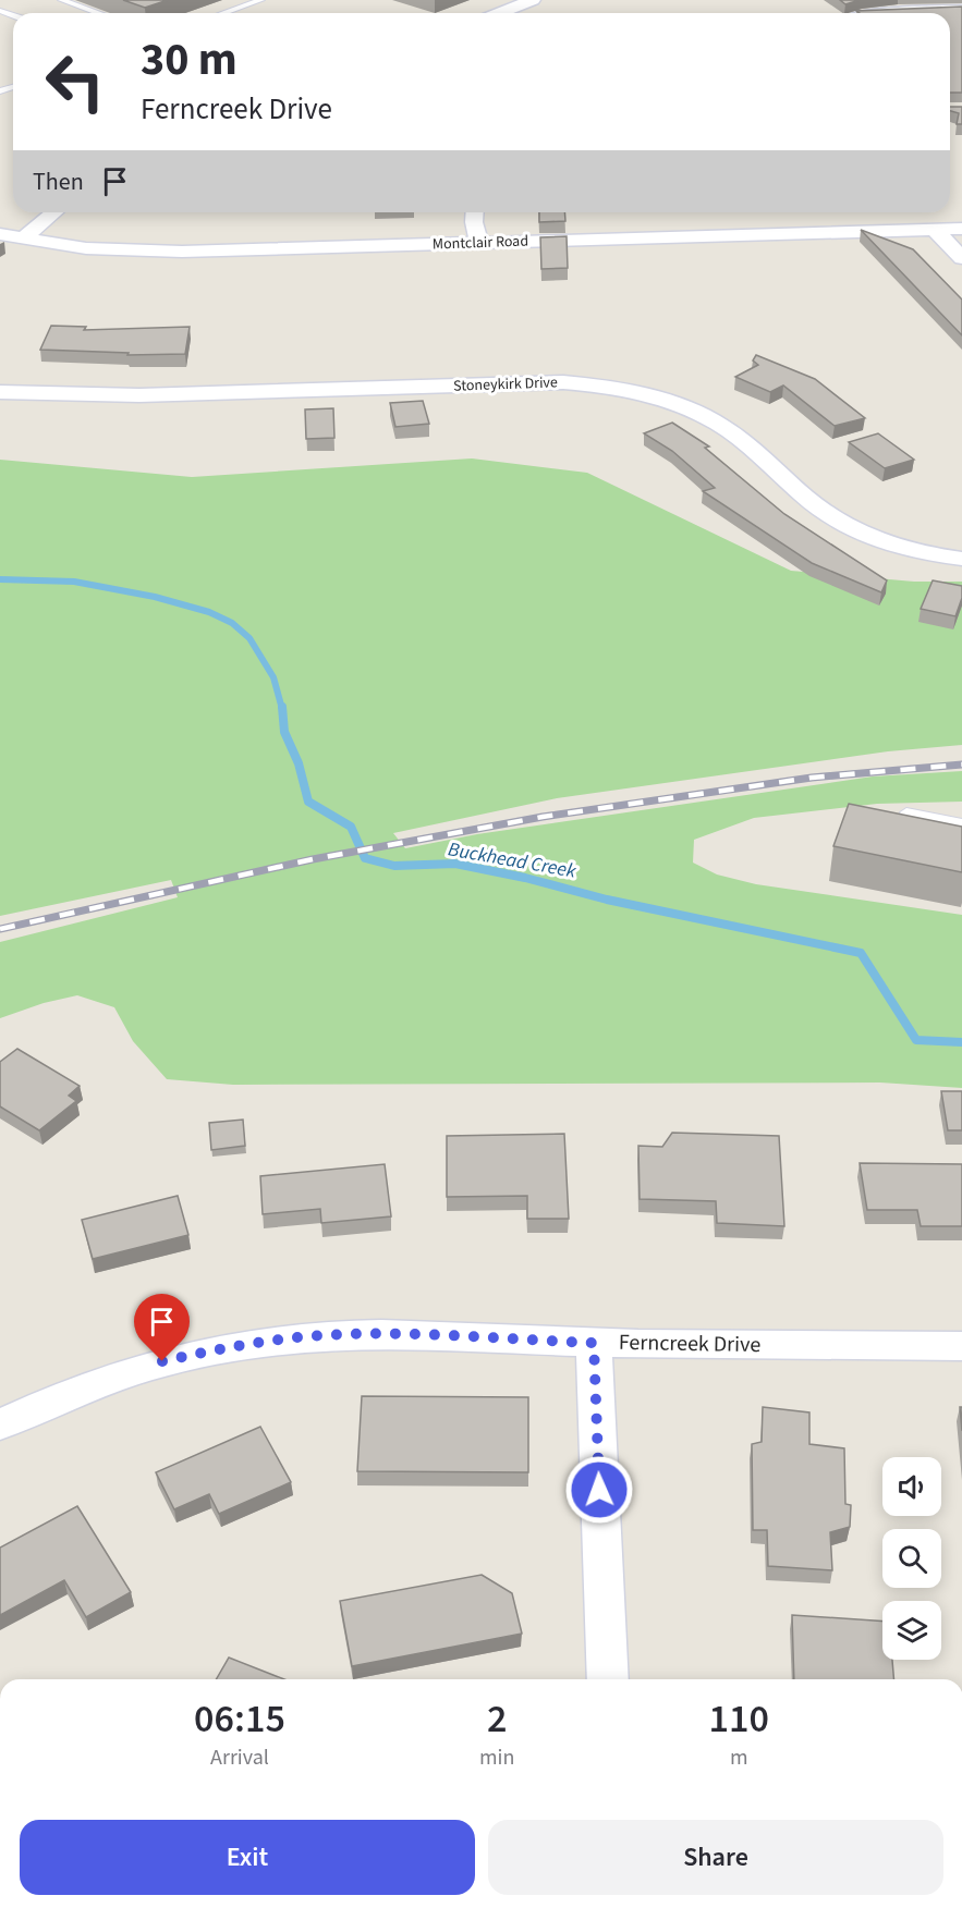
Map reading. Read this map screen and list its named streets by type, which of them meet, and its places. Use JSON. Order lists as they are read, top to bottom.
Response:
{
  "streets": {
    "street": ["Montclair Road", "Stoneykirk Drive", "Ferncreek Drive"]
  },
  "water": ["Buckhead Creek"],
  "page": {
    "turn": ["30 m", "Ferncreek Drive"],
    "then": "Then",
    "eta": [
      "06:15",
      "Arrival",
      "2",
      "min",
      "110",
      "m"
    ],
    "buttons": ["Exit", "Share"]
  }
}
